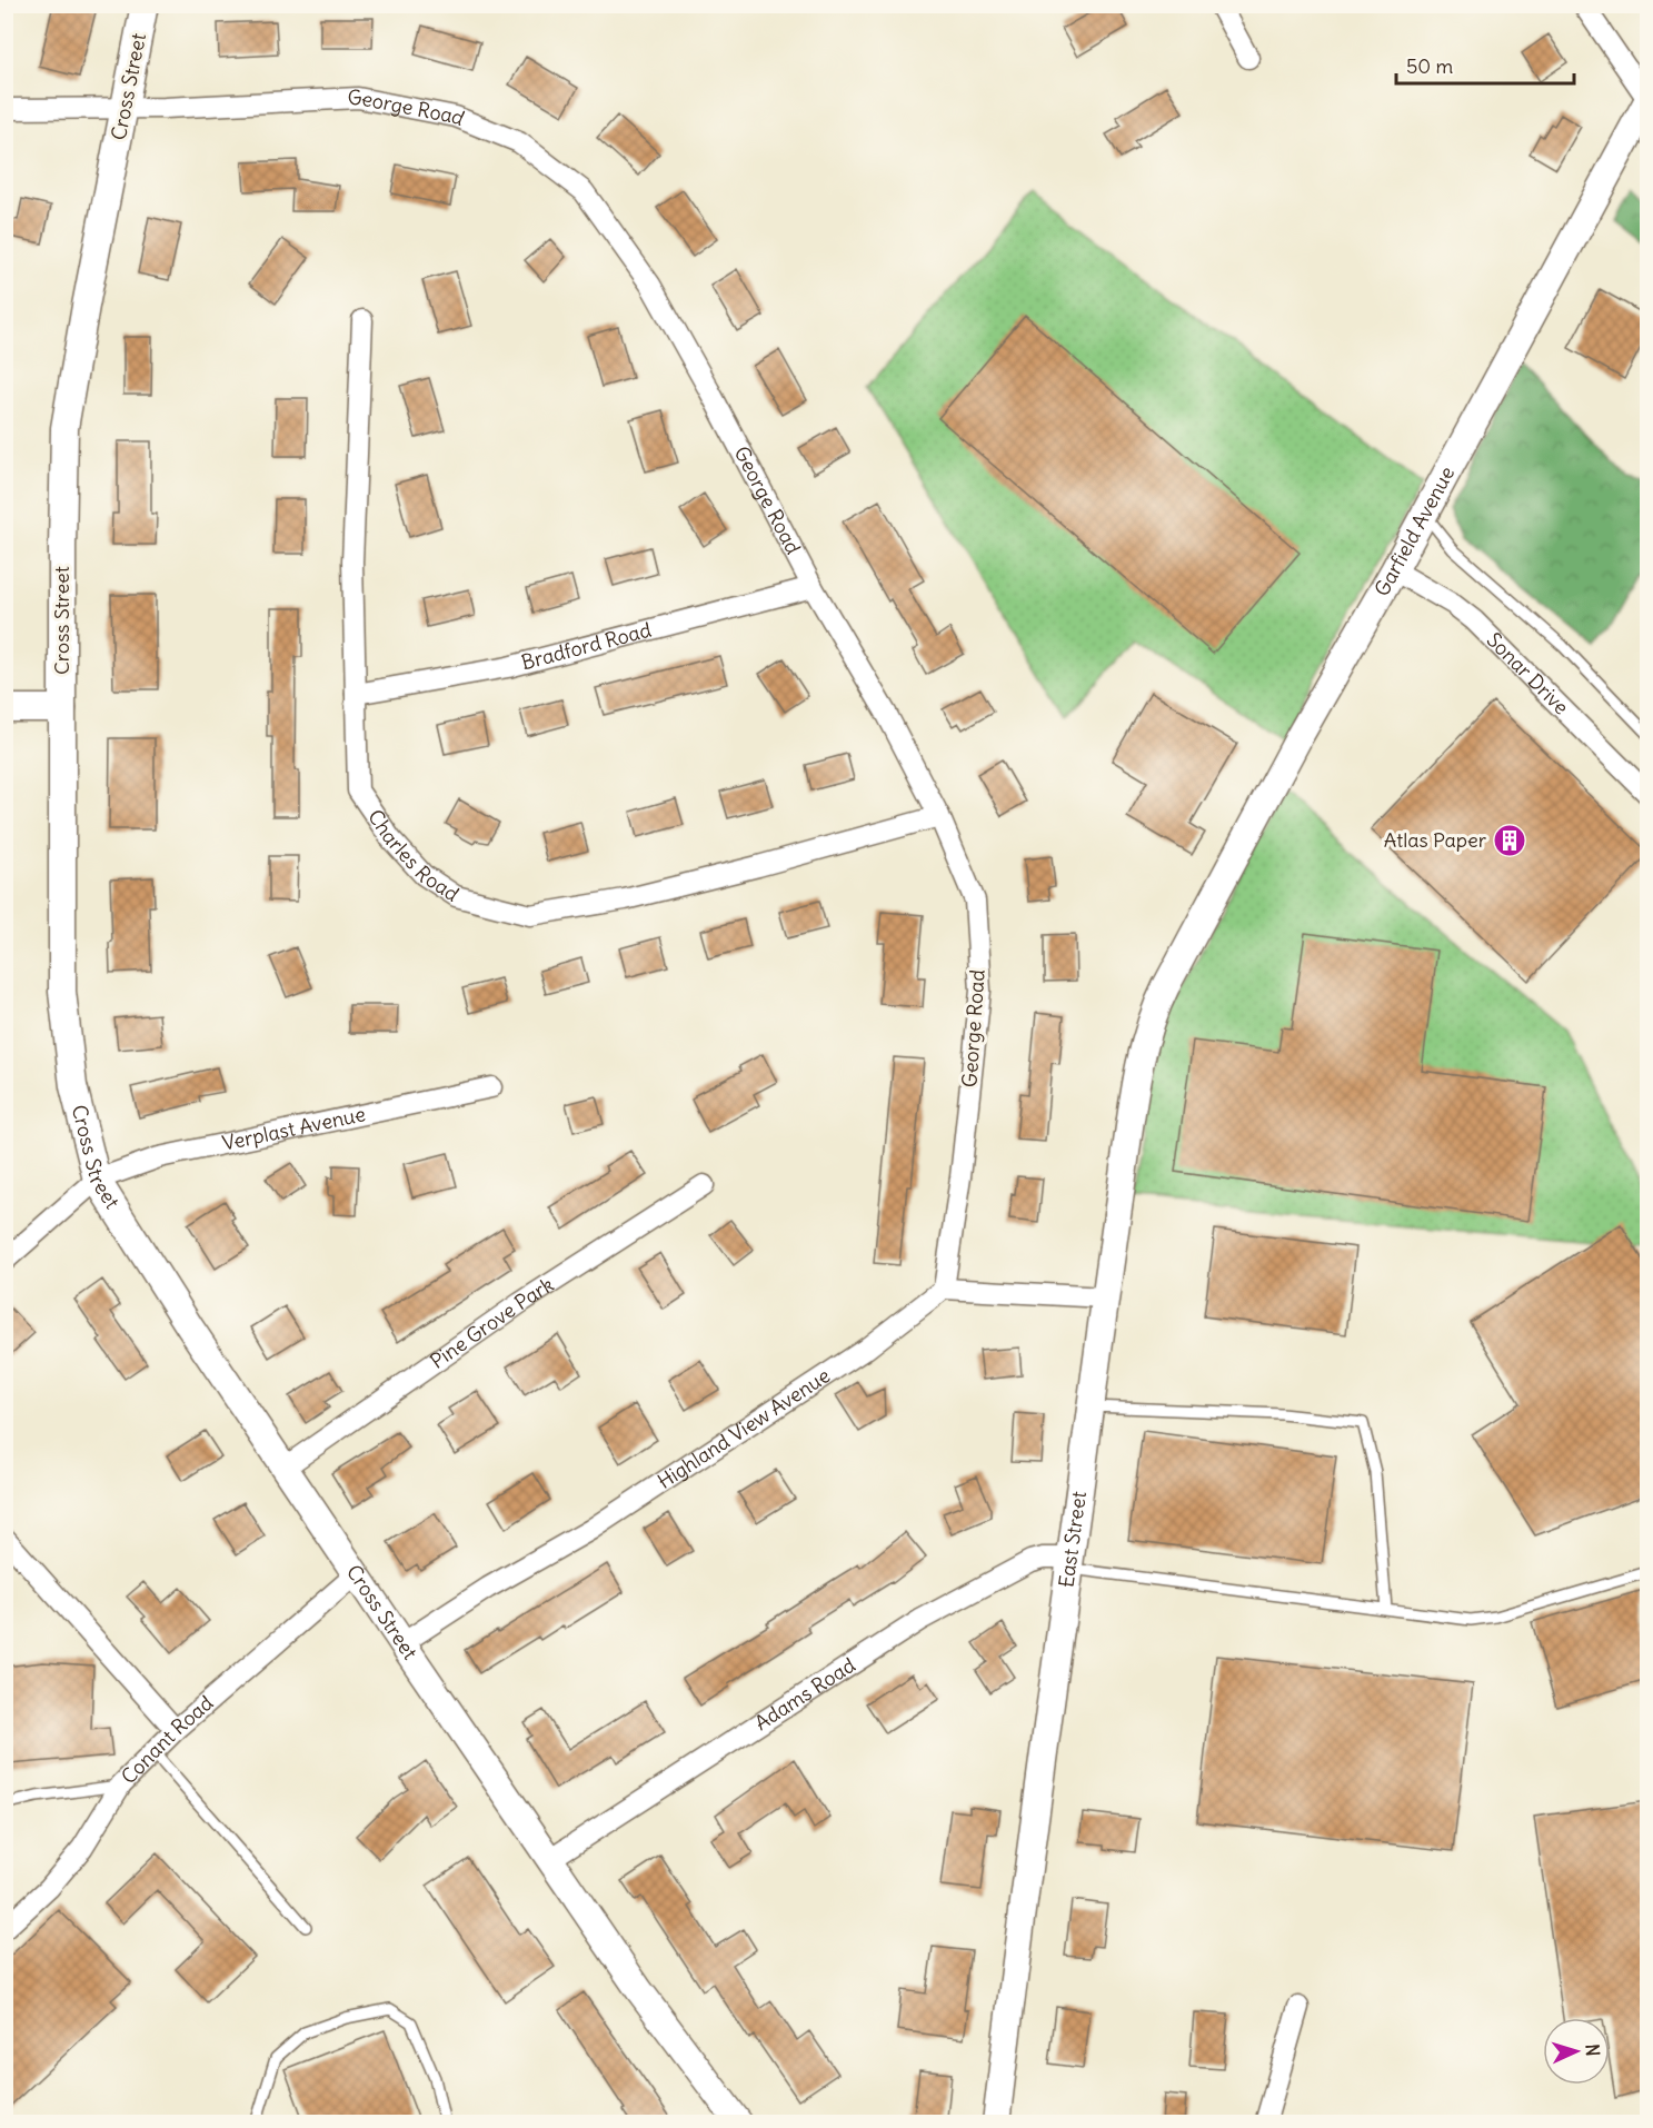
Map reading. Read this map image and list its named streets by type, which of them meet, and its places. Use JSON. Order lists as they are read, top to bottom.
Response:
{
  "streets": {
    "street": [
      "Cross Street",
      "George Road",
      "Garfield Avenue",
      "Bradford Road",
      "Sonar Drive",
      "Charles Road",
      "Verplast Avenue",
      "Pine Grove Park",
      "Highland View Avenue",
      "East Street",
      "Adams Road",
      "Conant Road"
    ]
  },
  "crossings": [
    ["Cross Street", "George Road"],
    ["Cross Street", "Verplast Avenue"],
    ["Cross Street", "Pine Grove Park"],
    ["Cross Street", "Highland View Avenue"],
    ["Cross Street", "Adams Road"],
    ["Cross Street", "Conant Road"],
    ["George Road", "Bradford Road"],
    ["George Road", "Charles Road"],
    ["George Road", "Highland View Avenue"],
    ["Garfield Avenue", "Sonar Drive"],
    ["Garfield Avenue", "East Street"],
    ["Bradford Road", "Charles Road"],
    ["East Street", "Adams Road"]
  ],
  "places": {
    "building": ["Atlas Paper"]
  },
  "scale_bar": "50 m",
  "north": "right"
}
